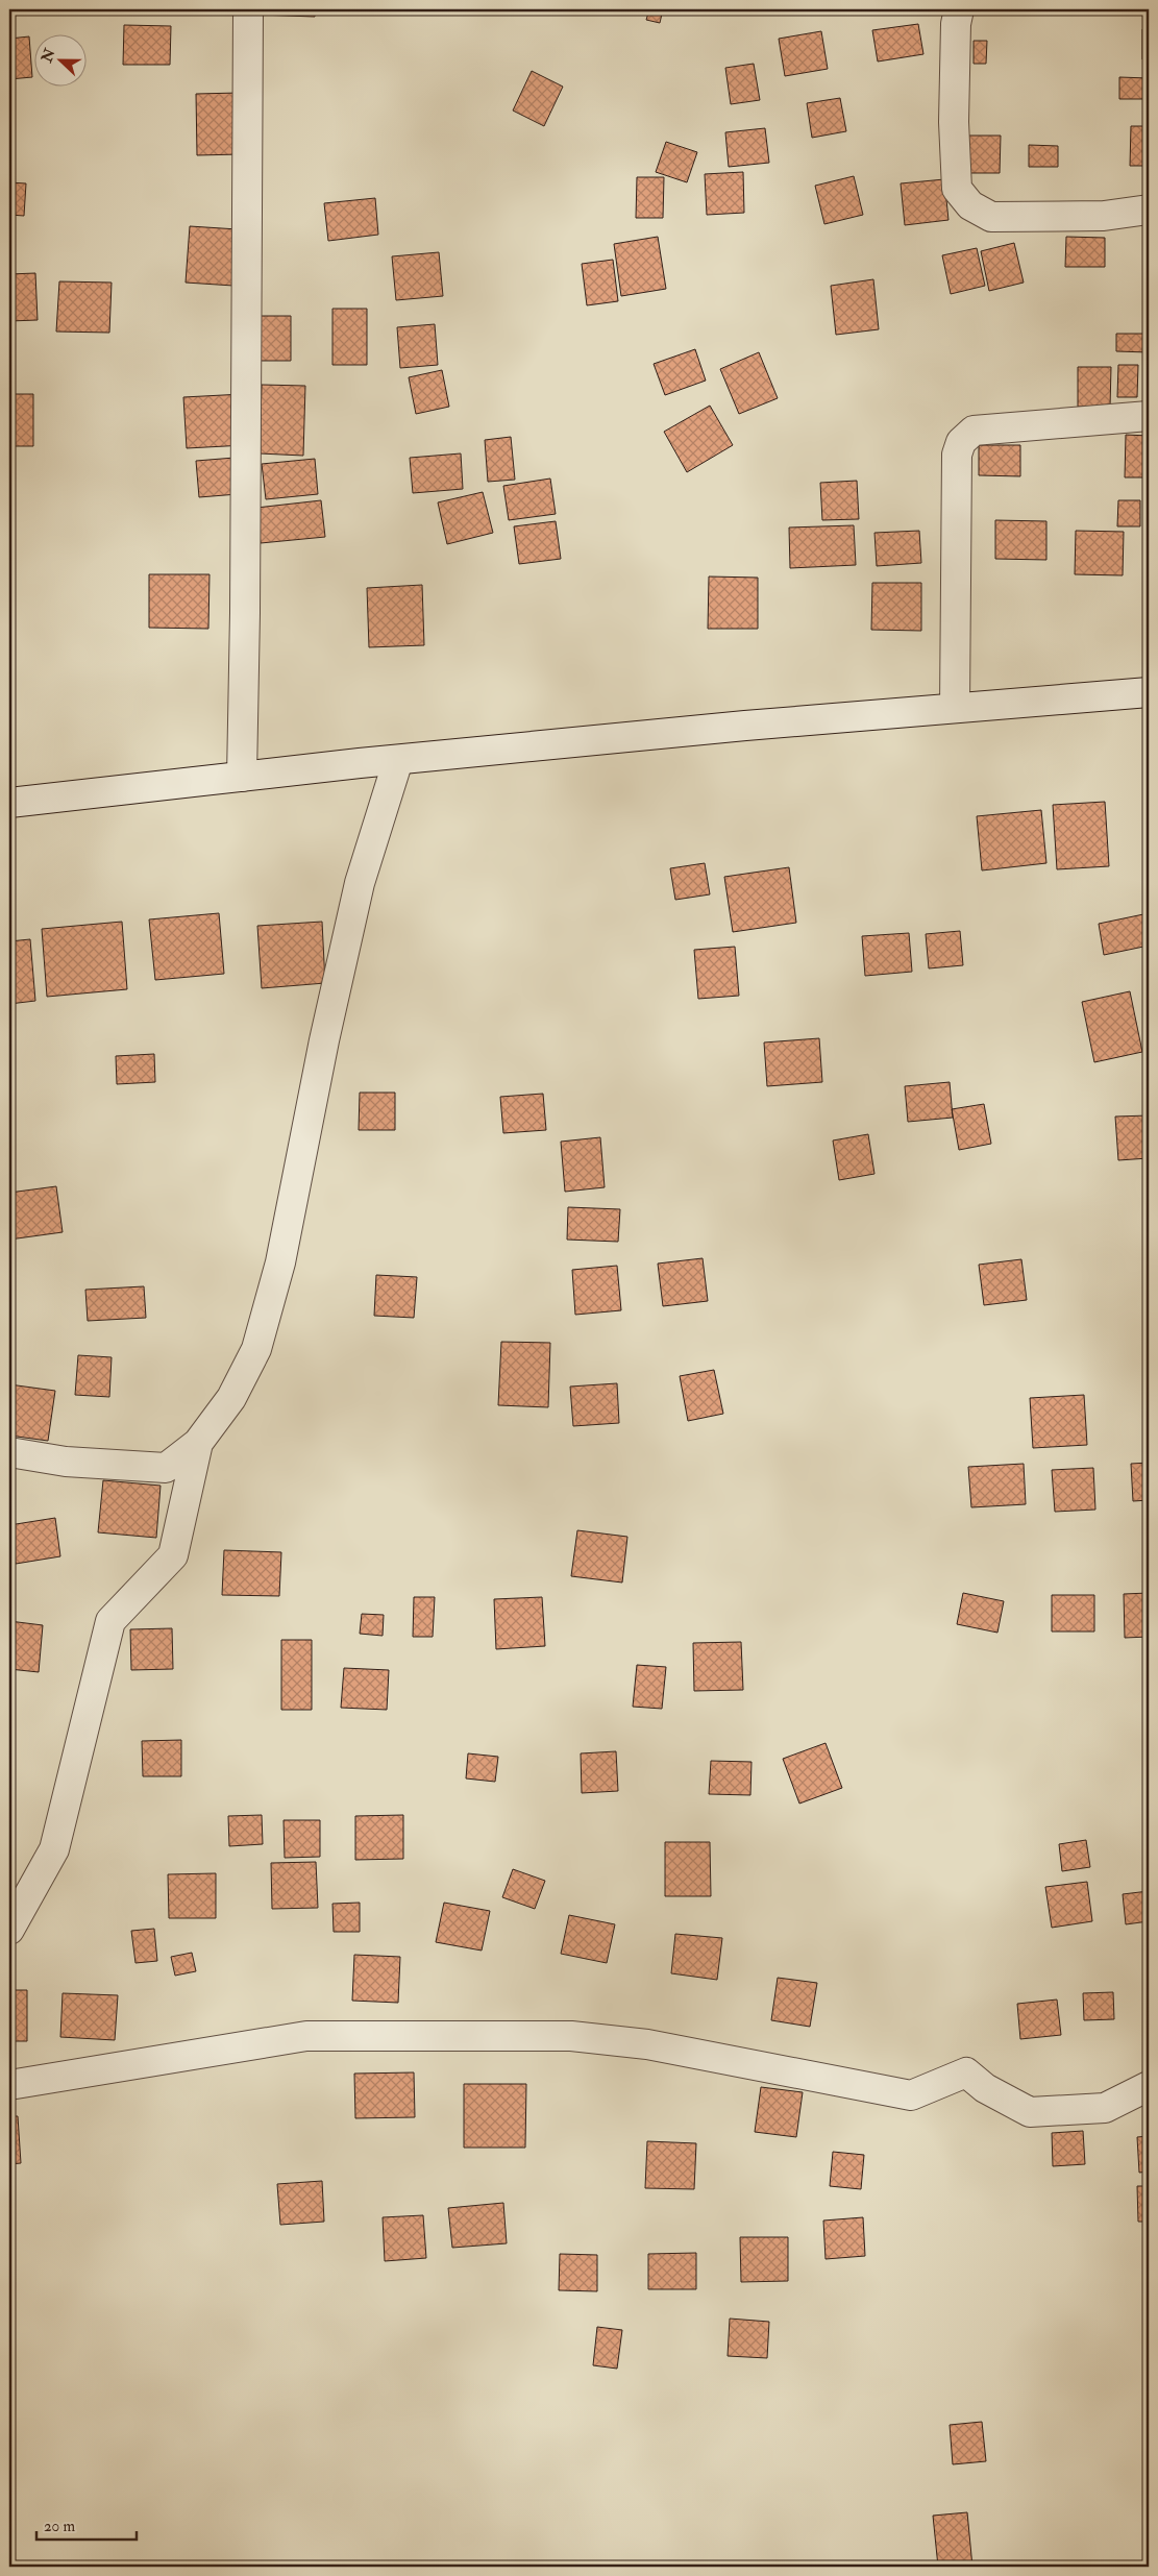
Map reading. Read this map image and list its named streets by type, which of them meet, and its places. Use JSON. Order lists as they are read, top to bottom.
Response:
{
  "scale_bar": "20 m",
  "north": "left"
}
